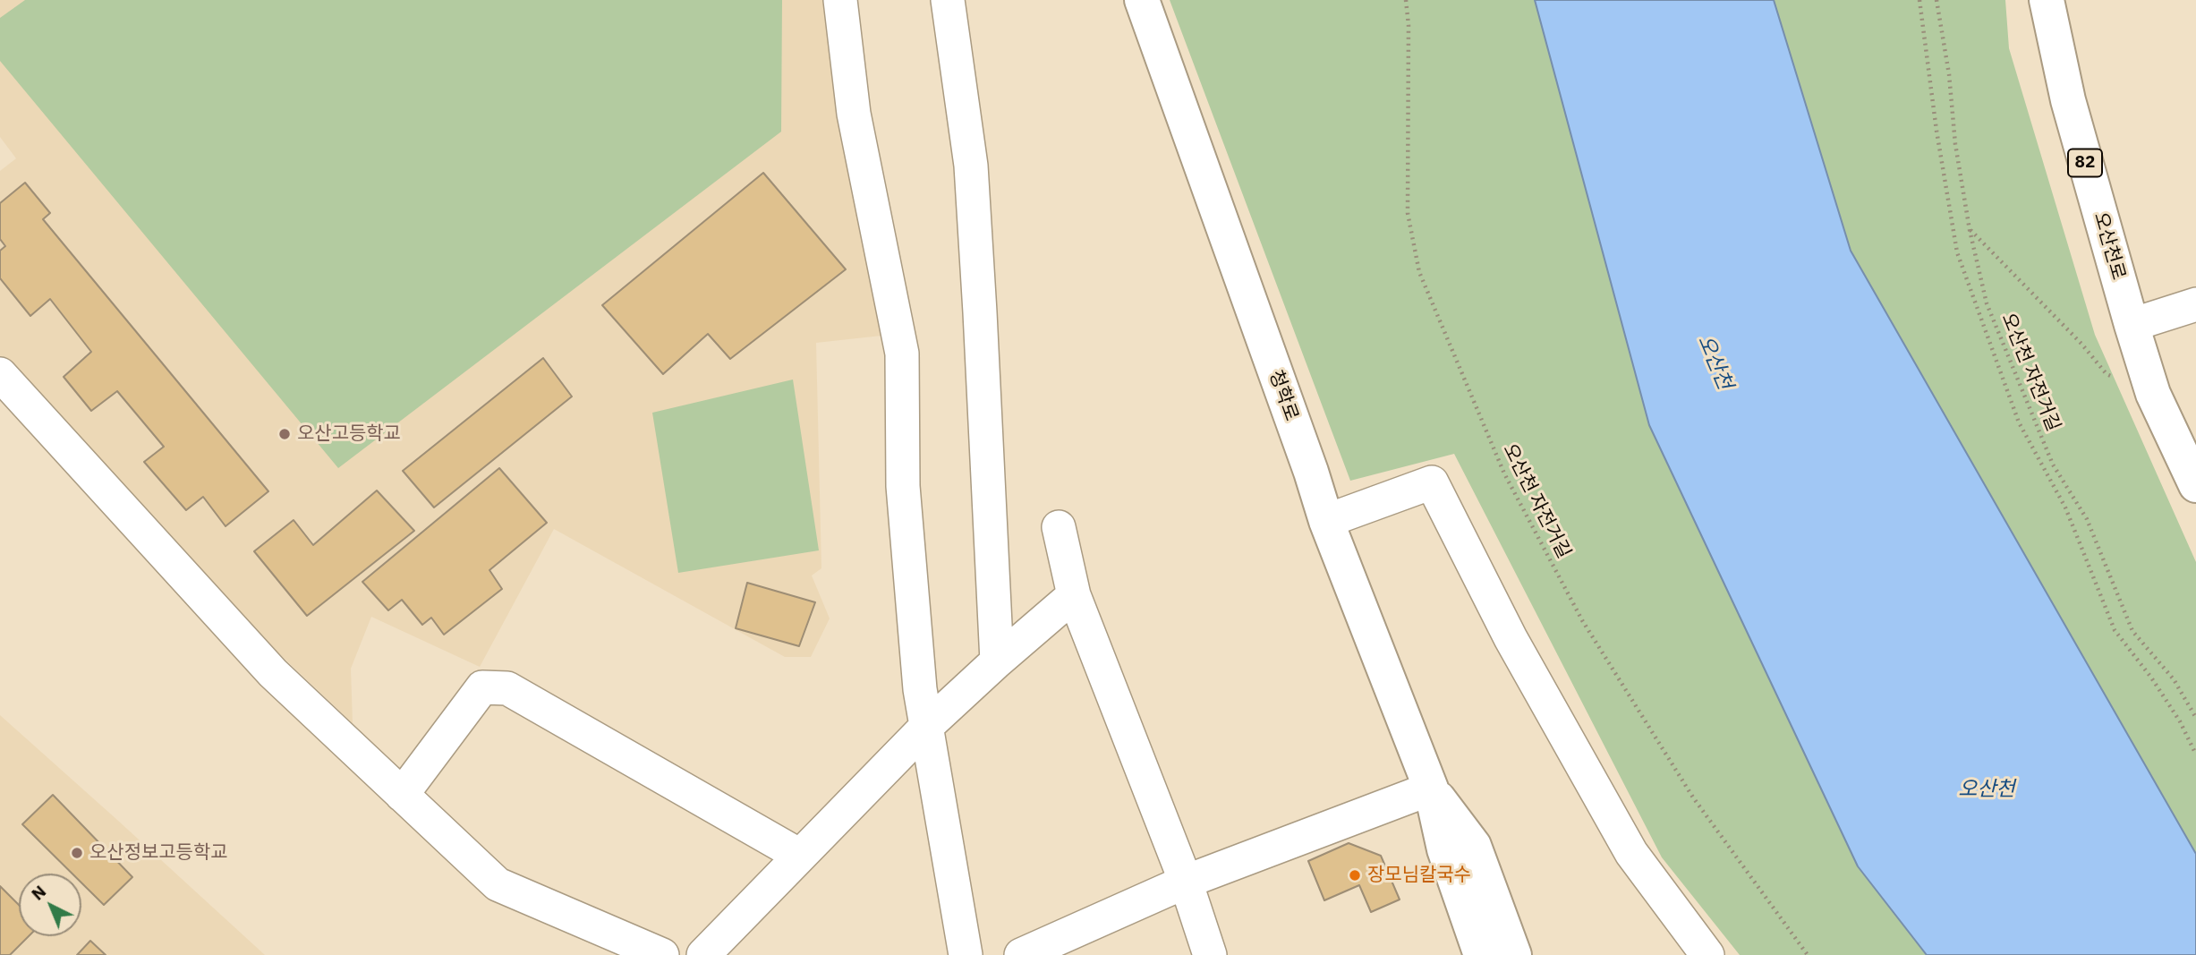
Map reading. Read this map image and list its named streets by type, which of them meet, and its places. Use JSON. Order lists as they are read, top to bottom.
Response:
{
  "streets": {
    "street": ["82", "오산천로", "청학로"],
    "path": ["오산천 자전거길"]
  },
  "water": ["오산천"],
  "places": ["오산고등학교", "오산정보고등학교", "장모님칼국수"],
  "north": "top left"
}
